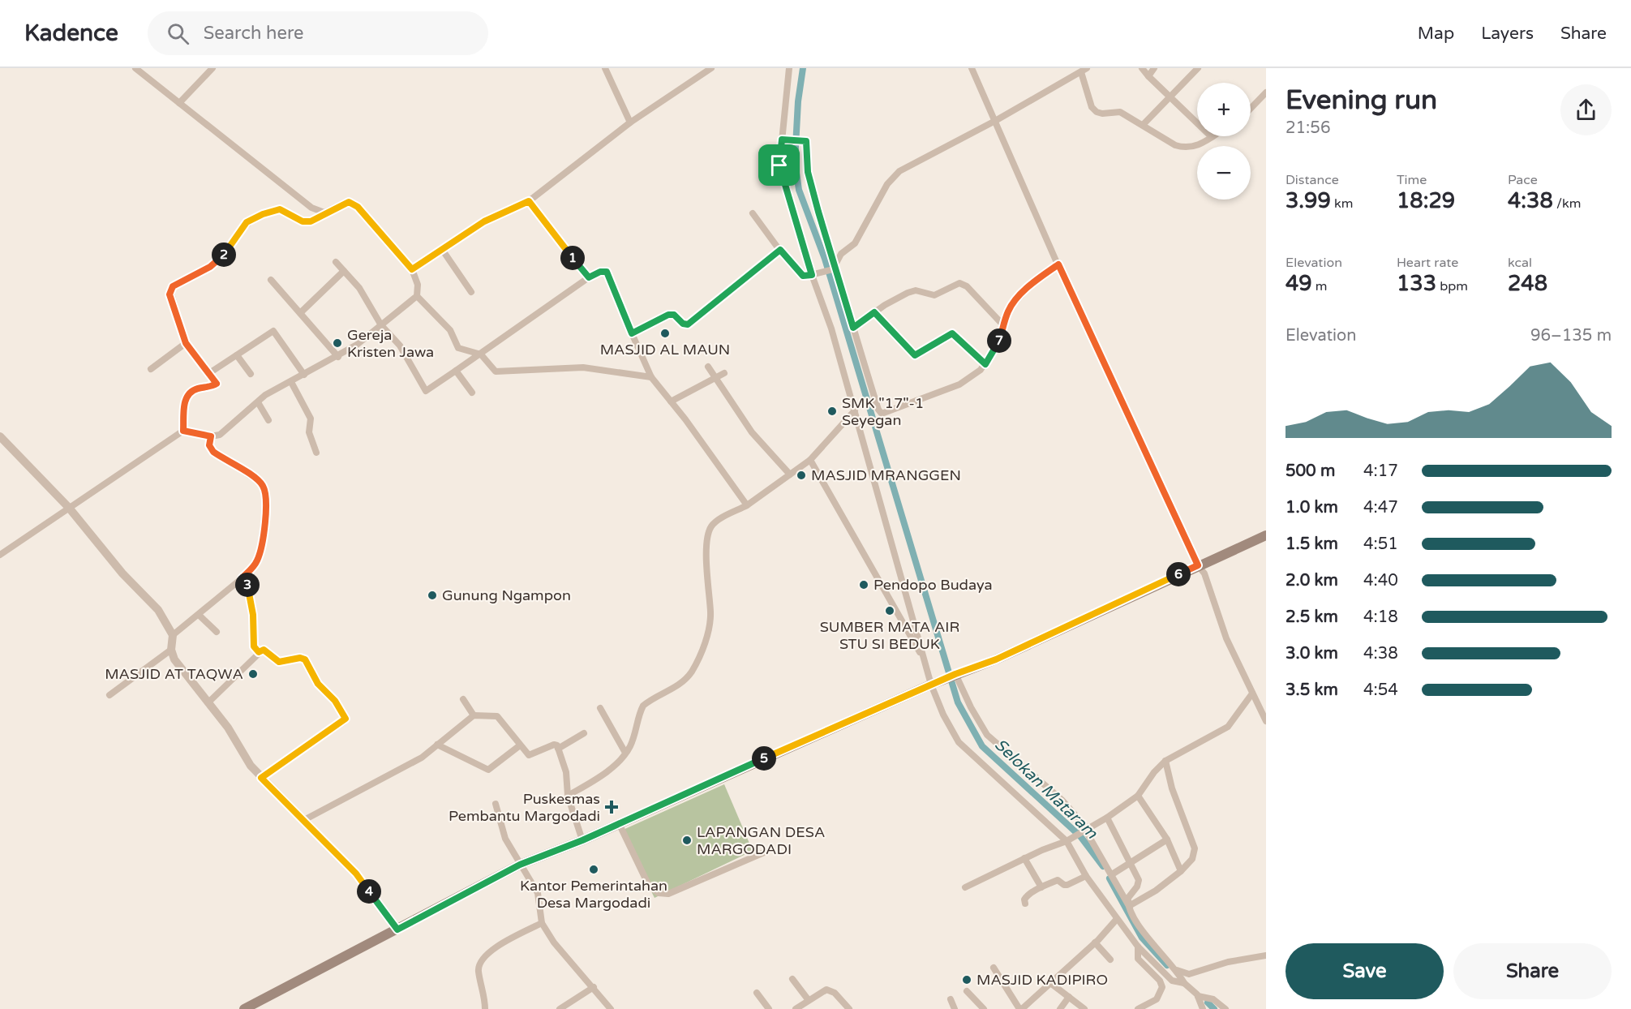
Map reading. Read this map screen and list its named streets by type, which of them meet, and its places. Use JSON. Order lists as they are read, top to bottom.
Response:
{
  "water": ["Selokan Mataram"],
  "places": {
    "other": [
      "MASJID AL MAUN",
      "Gereja Kristen Jawa",
      "SMK \"17\"-1 Seyegan",
      "MASJID MRANGGEN",
      "Pendopo Budaya",
      "Gunung Ngampon",
      "SUMBER MATA AIR STU SI BEDUK",
      "MASJID AT TAQWA",
      "LAPANGAN DESA MARGODADI",
      "Kantor Pemerintahan Desa Margodadi",
      "MASJID KADIPIRO"
    ],
    "health": ["Puskesmas Pembantu Margodadi"]
  },
  "page": {
    "header": "Kadence",
    "search": "Search here",
    "nav": ["Map", "Layers", "Share"],
    "heading": ["Evening run", "21:56"],
    "map_buttons": ["+", "−"],
    "stats": [
      ["Distance", "3.99 km"],
      ["Time", "18:29"],
      ["Pace", "4:38 /km"],
      ["Elevation", "49 m"],
      ["Heart rate", "133 bpm"],
      ["kcal", "248"]
    ],
    "pins": [
      "2",
      "1",
      "7",
      "6",
      "3",
      "5",
      "4"
    ],
    "chart": ["Elevation", "96–135 m"],
    "list": [
      {
        "name": "500 m",
        "note": "4:17"
      },
      {
        "name": "1.0 km",
        "note": "4:47"
      },
      {
        "name": "1.5 km",
        "note": "4:51"
      },
      {
        "name": "2.0 km",
        "note": "4:40"
      },
      {
        "name": "2.5 km",
        "note": "4:18"
      },
      {
        "name": "3.0 km",
        "note": "4:38"
      },
      {
        "name": "3.5 km",
        "note": "4:54"
      }
    ],
    "buttons": ["Save", "Share"]
  }
}
